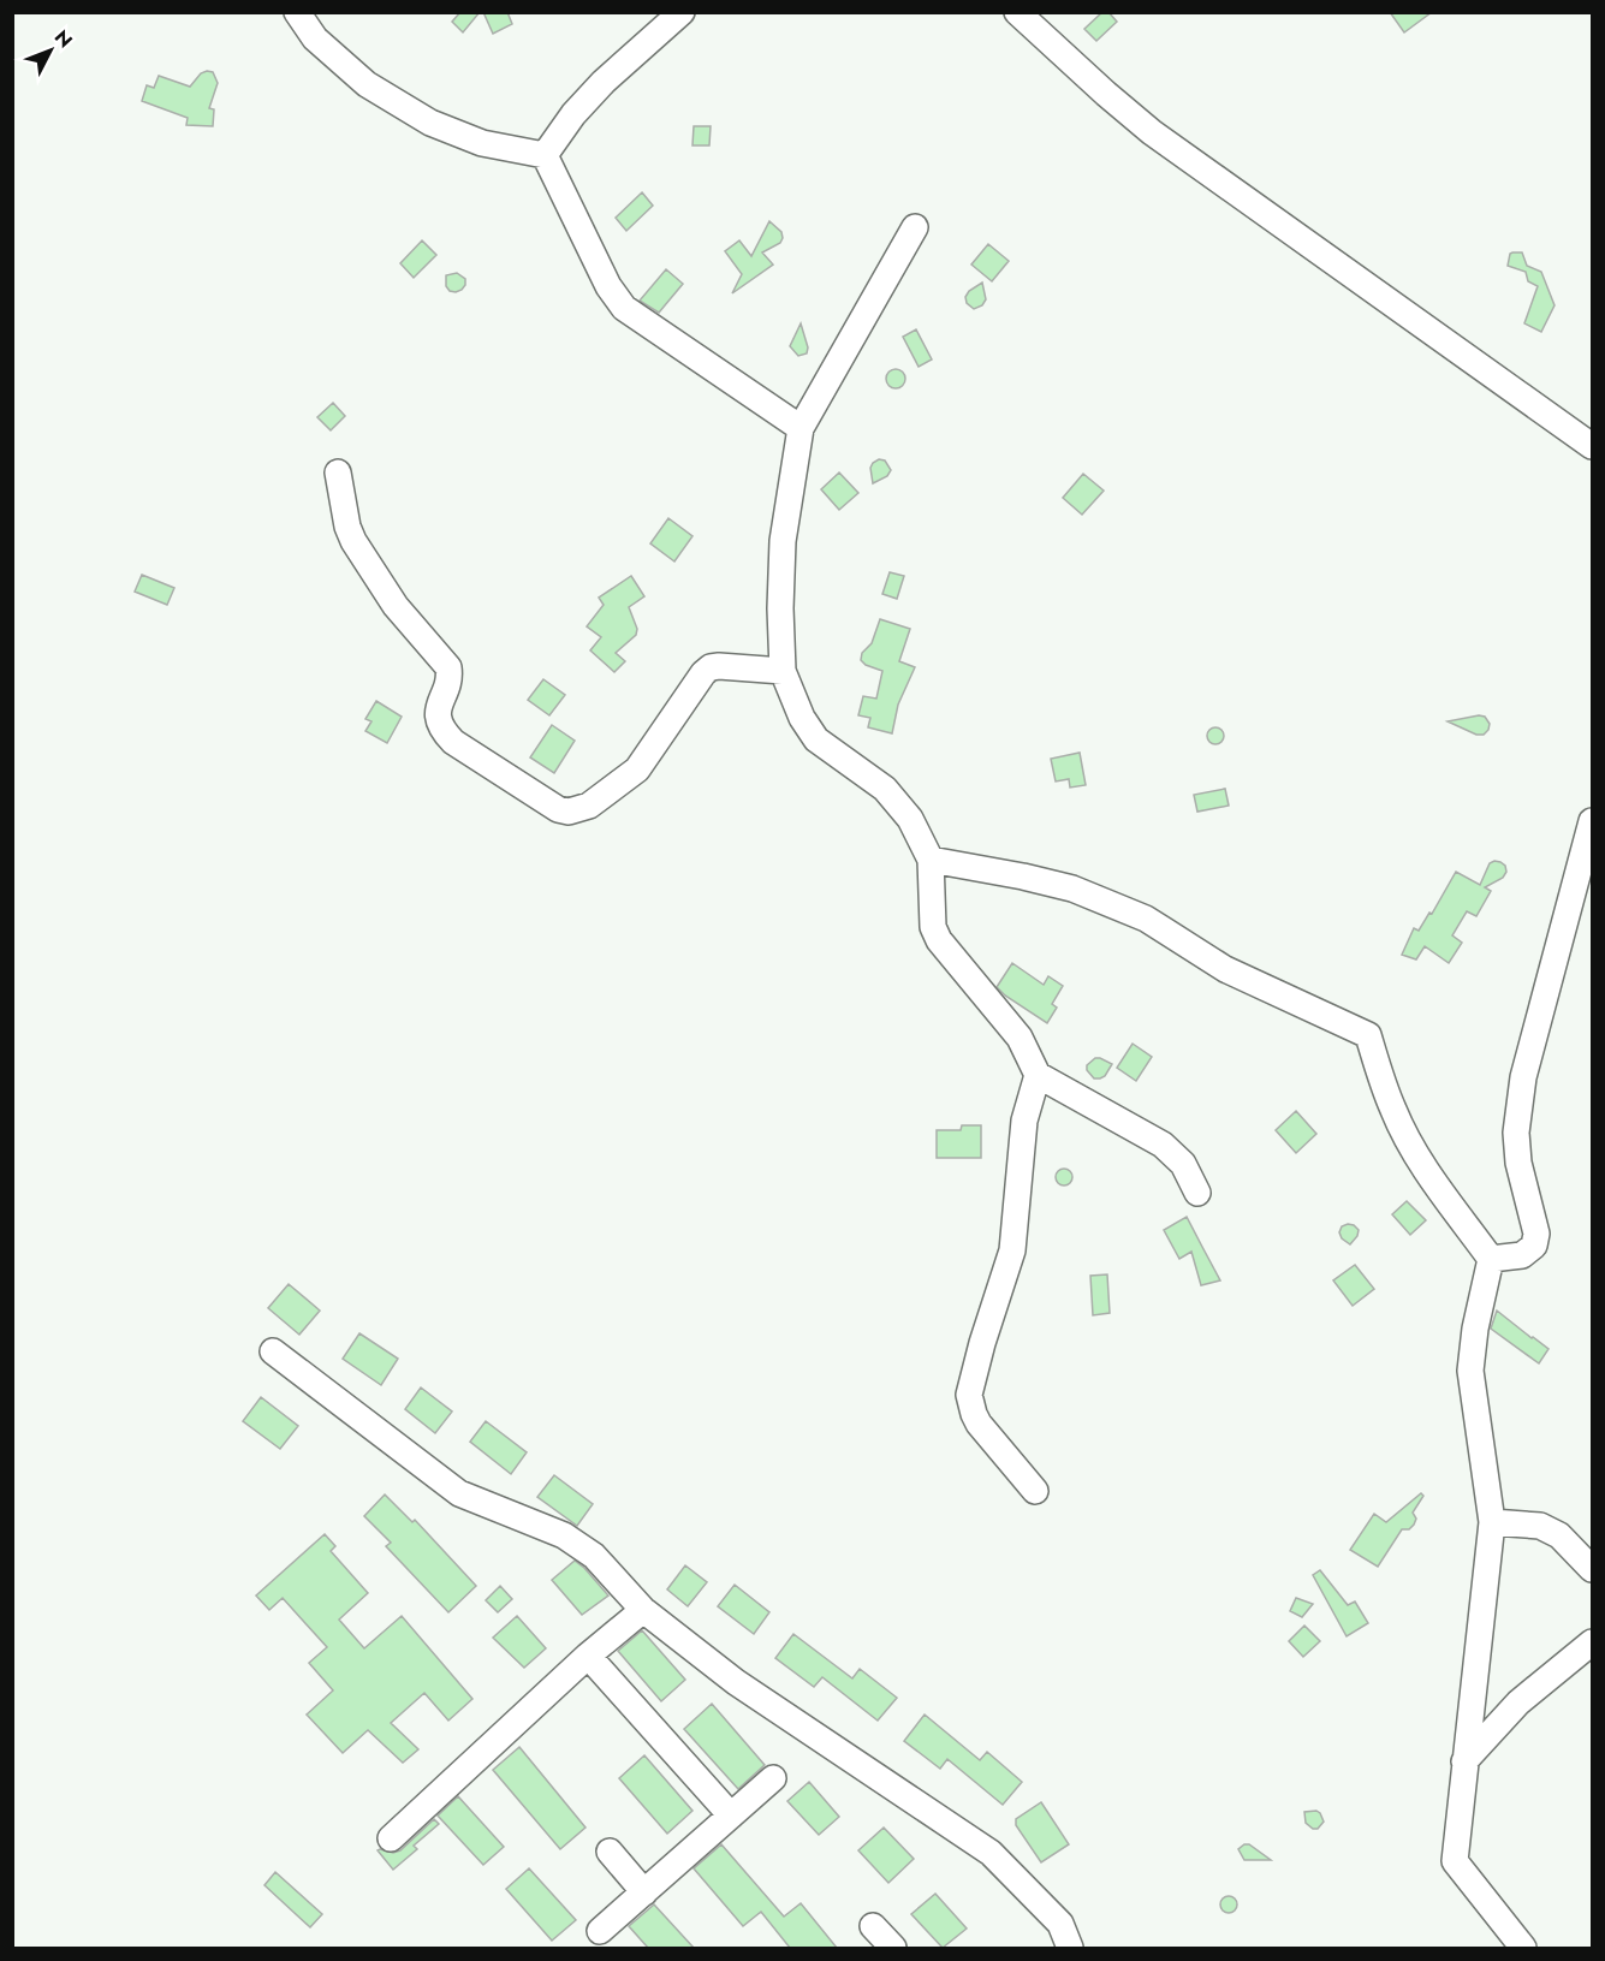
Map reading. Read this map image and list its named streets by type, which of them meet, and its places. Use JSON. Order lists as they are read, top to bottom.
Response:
{
  "north": "top right"
}
